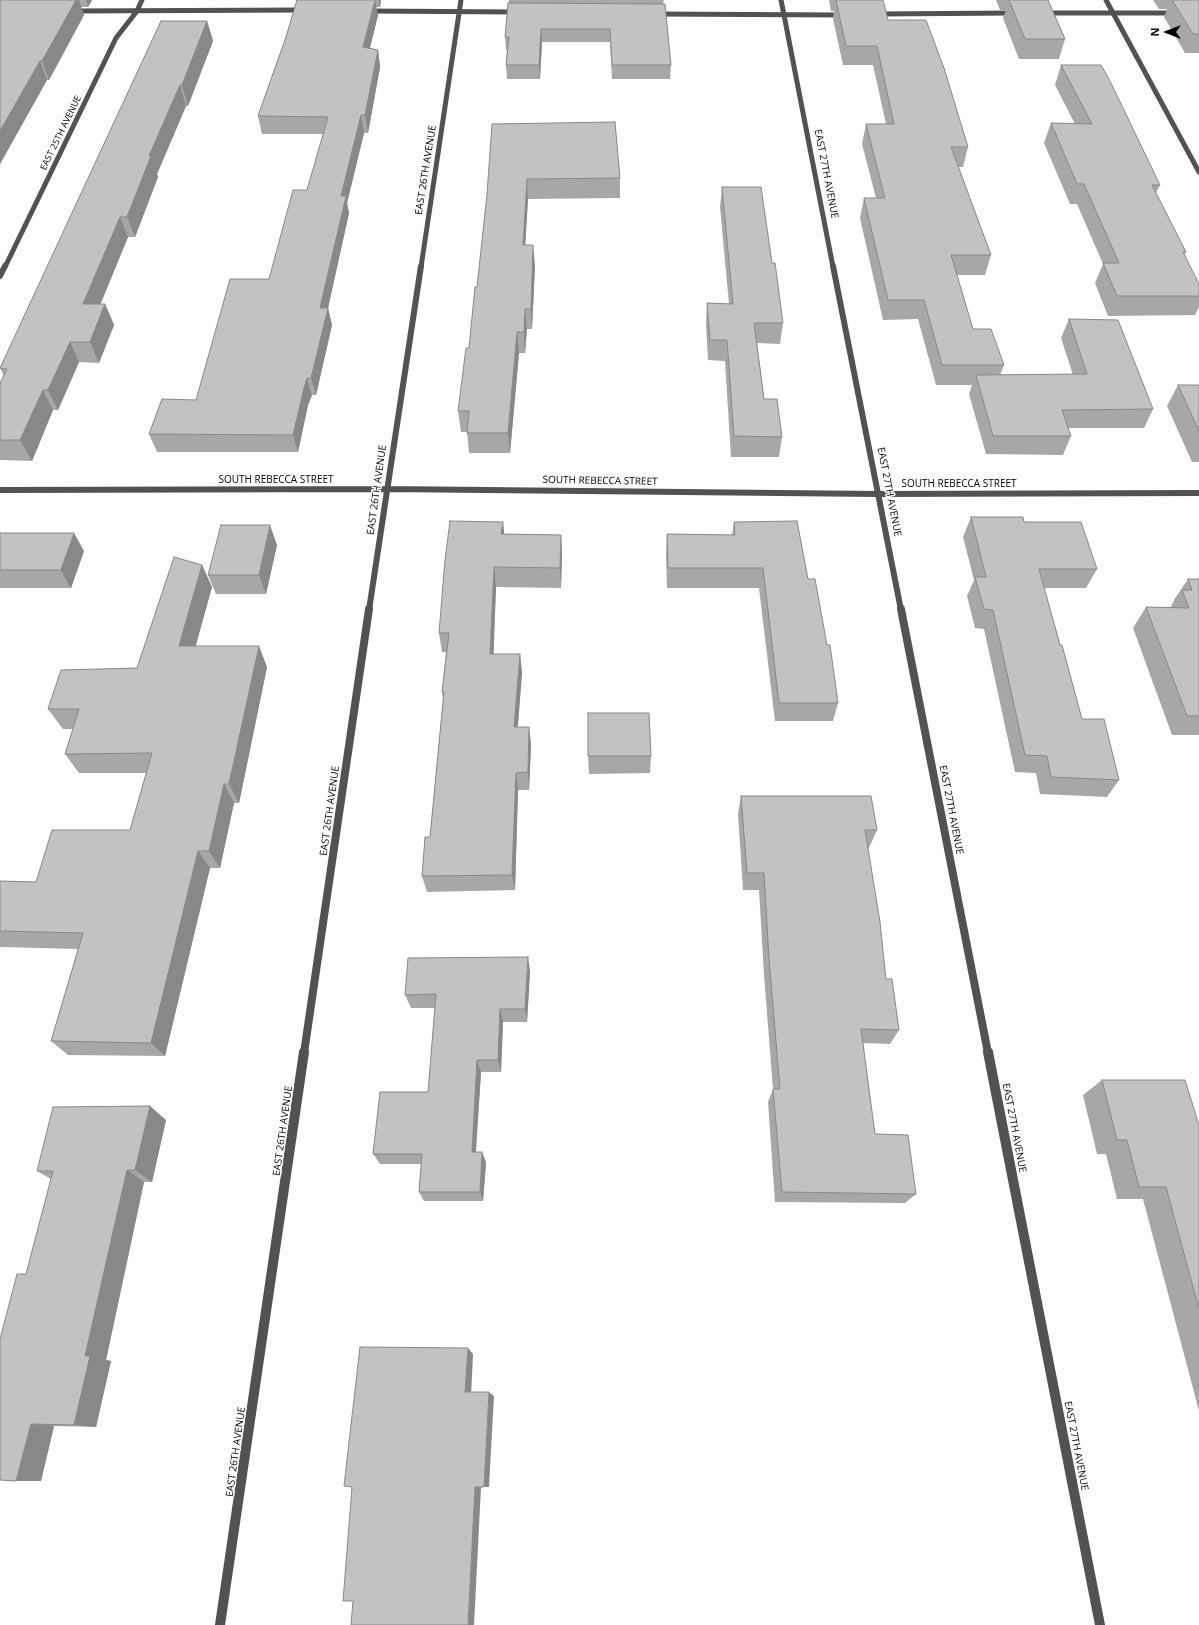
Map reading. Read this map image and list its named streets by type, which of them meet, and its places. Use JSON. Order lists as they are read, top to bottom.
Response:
{
  "streets": {
    "street": [
      "EAST 25TH AVENUE",
      "EAST 26TH AVENUE",
      "EAST 27TH AVENUE",
      "SOUTH REBECCA STREET"
    ]
  },
  "crossings": [
    ["EAST 26TH AVENUE", "SOUTH REBECCA STREET"],
    ["EAST 27TH AVENUE", "SOUTH REBECCA STREET"]
  ],
  "north": "left"
}
